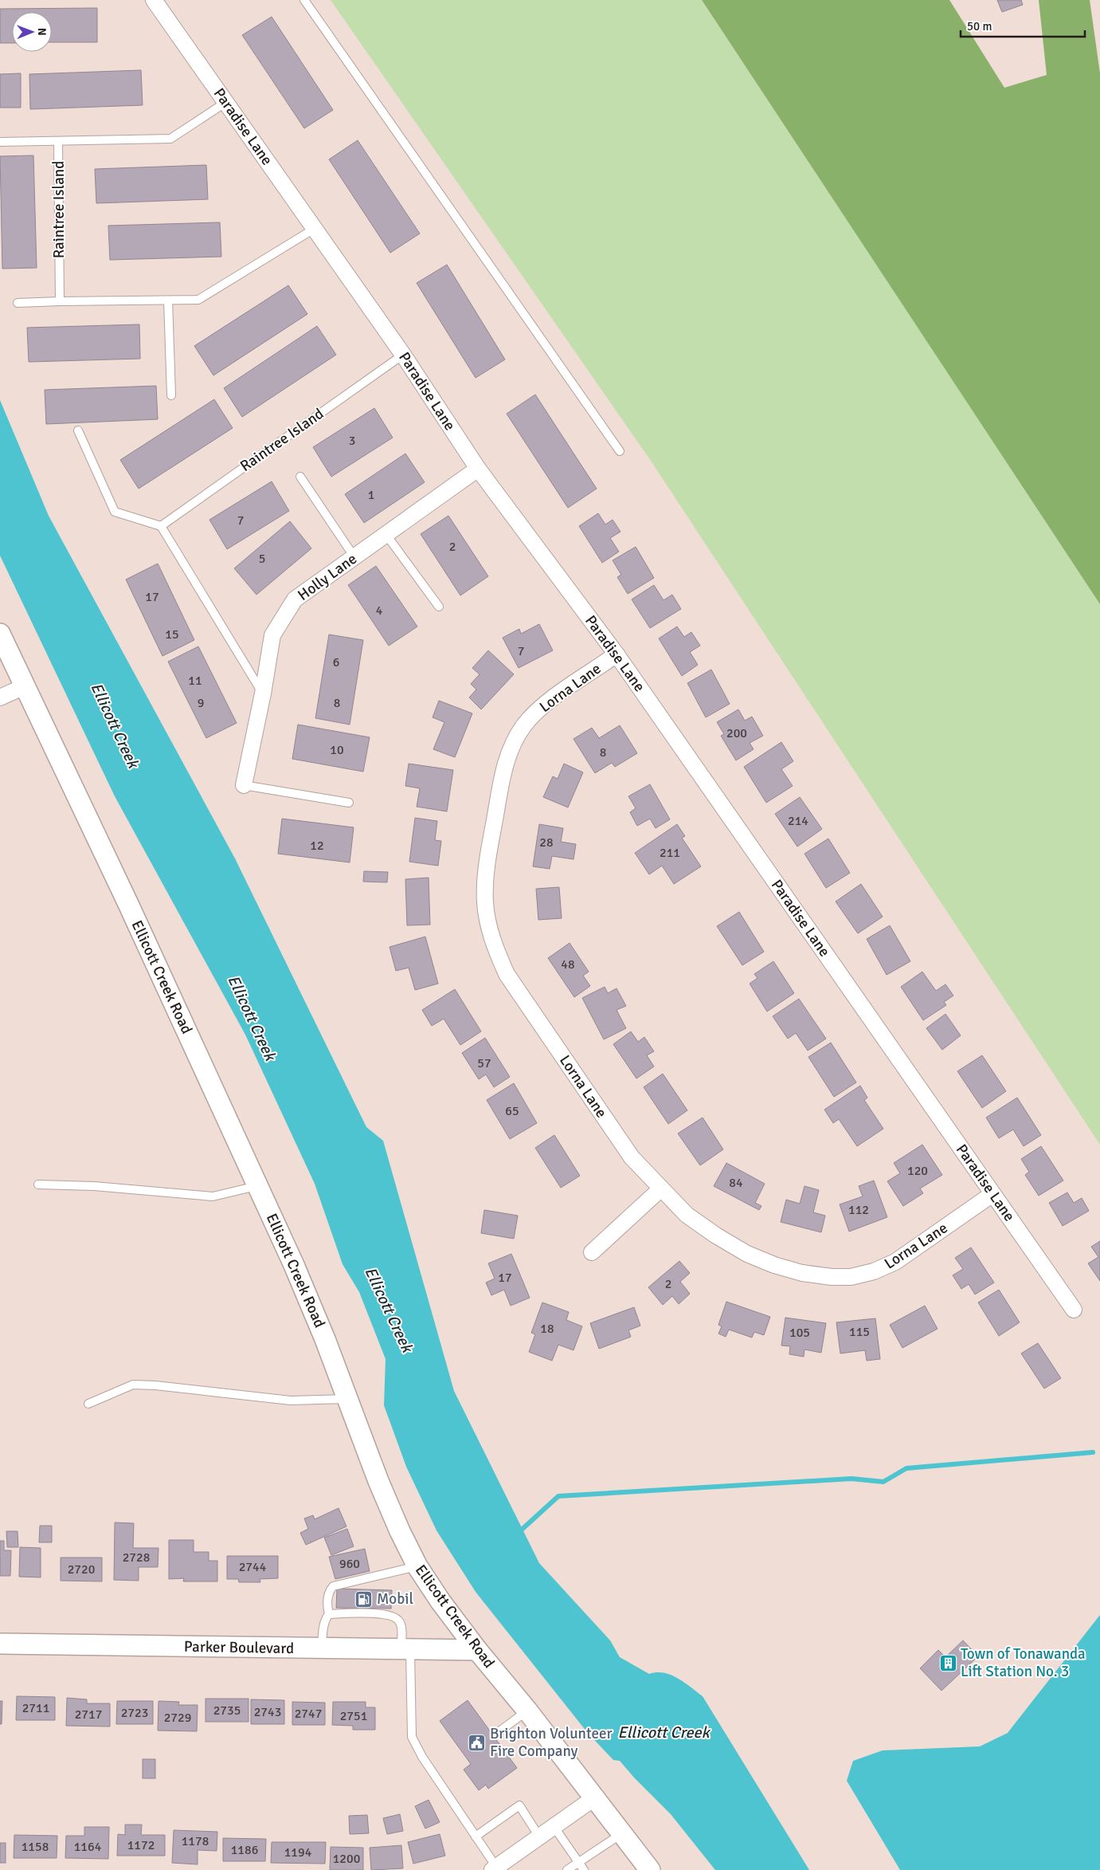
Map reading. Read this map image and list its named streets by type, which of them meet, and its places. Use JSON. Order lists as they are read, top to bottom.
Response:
{
  "streets": {
    "street": [
      "Paradise Lane",
      "Holly Lane",
      "Lorna Lane",
      "Ellicott Creek Road",
      "Parker Boulevard"
    ],
    "lane": ["Raintree Island"]
  },
  "crossings": [
    ["Paradise Lane", "Raintree Island"],
    ["Paradise Lane", "Holly Lane"],
    ["Paradise Lane", "Lorna Lane"],
    ["Ellicott Creek Road", "Parker Boulevard"]
  ],
  "water": ["Ellicott Creek"],
  "places": {
    "fuel station": ["Mobil"],
    "building": ["Town of Tonawanda Lift Station No. 3"],
    "public building": ["Brighton Volunteer Fire Company"]
  },
  "house_numbers": [
    "3",
    "1",
    "7",
    "2",
    "5",
    "17",
    "4",
    "15",
    "7",
    "6",
    "11",
    "9",
    "8",
    "200",
    "10",
    "8",
    "214",
    "28",
    "12",
    "211",
    "48",
    "57",
    "65",
    "120",
    "84",
    "112",
    "17",
    "2",
    "18",
    "115",
    "105",
    "2728",
    "960",
    "2744",
    "2720",
    "2711",
    "2735",
    "2743",
    "2723",
    "2747",
    "2717",
    "2751",
    "2729",
    "1178",
    "1172",
    "1158",
    "1164",
    "1186",
    "1194",
    "1200"
  ],
  "scale_bar": "50 m",
  "north": "right"
}
